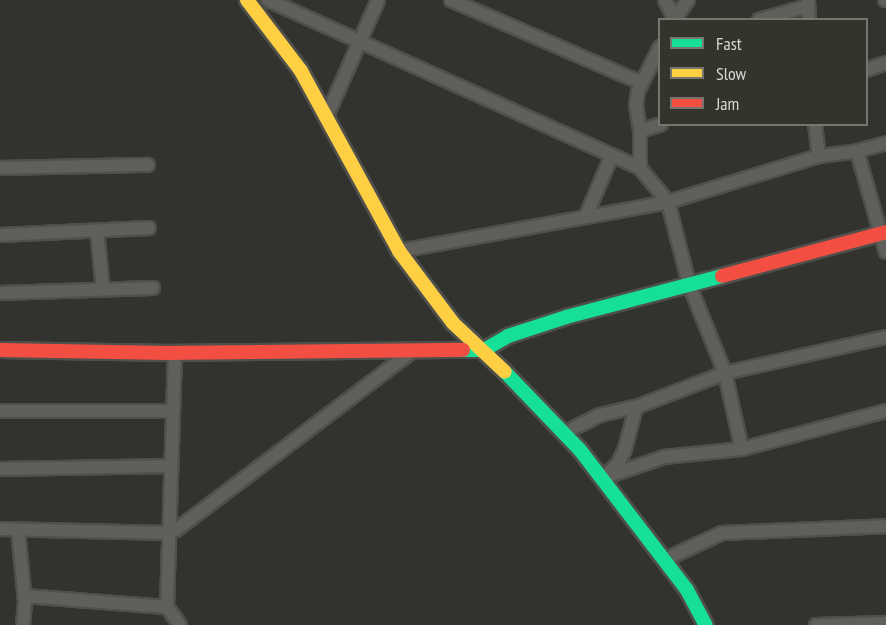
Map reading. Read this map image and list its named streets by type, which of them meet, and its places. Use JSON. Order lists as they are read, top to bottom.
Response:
{
  "legend": ["Fast", "Slow", "Jam"]
}
